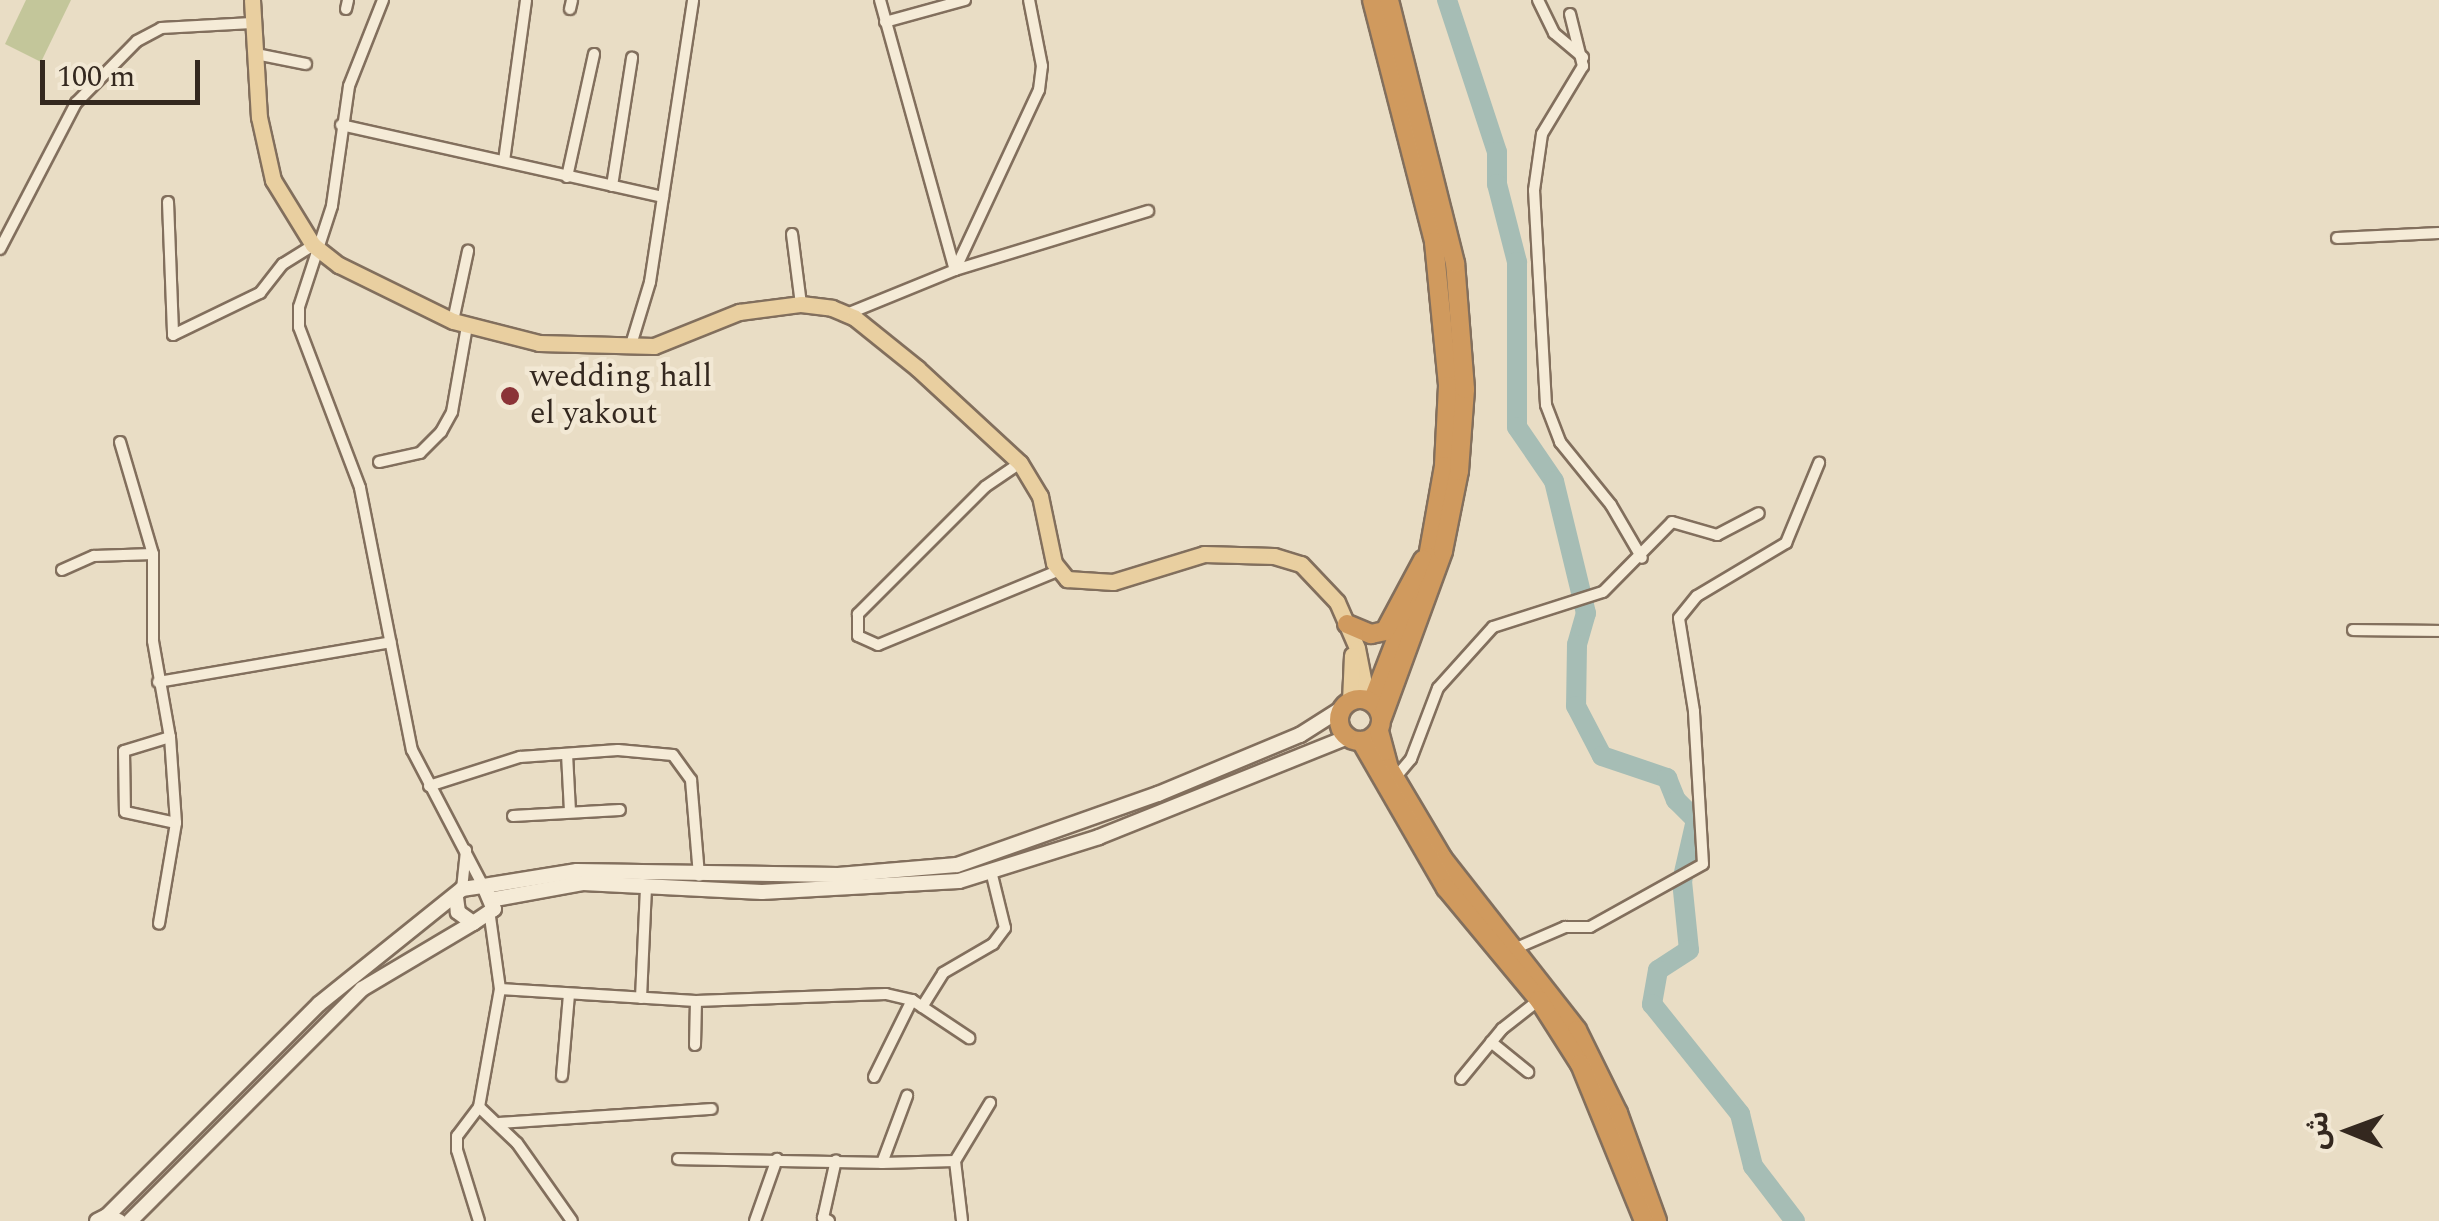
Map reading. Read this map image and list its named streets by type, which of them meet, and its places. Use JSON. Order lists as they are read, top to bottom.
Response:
{
  "places": ["wedding hall el yakout"],
  "scale_bar": "100 m",
  "north": "left"
}
